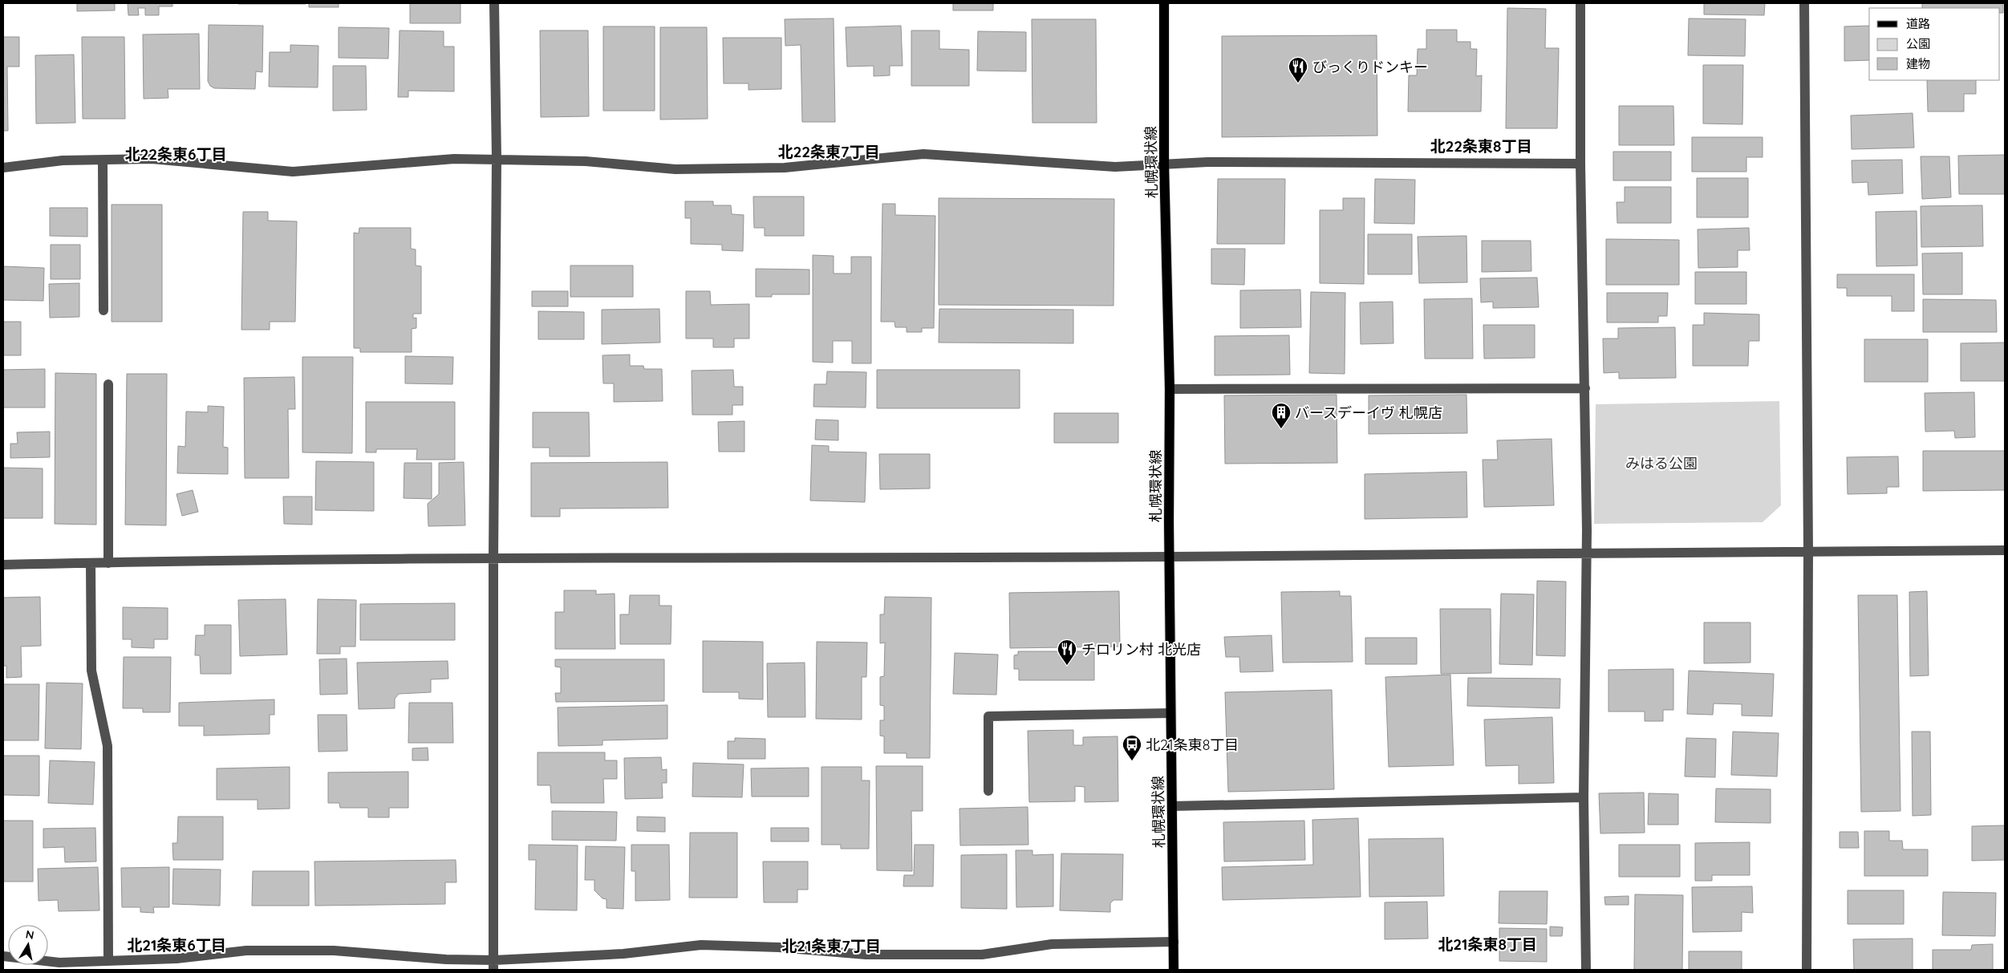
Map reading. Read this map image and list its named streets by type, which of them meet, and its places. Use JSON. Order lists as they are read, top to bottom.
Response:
{
  "streets": {
    "main road": ["札幌環状線"]
  },
  "districts": [
    "北22条東8丁目",
    "北22条東7丁目",
    "北22条東6丁目",
    "北21条東8丁目",
    "北21条東6丁目",
    "北21条東7丁目"
  ],
  "parks": ["みはる公園"],
  "places": {
    "restaurant": ["びっくりドンキー", "チロリン村 北光店"],
    "building": ["バースデーイヴ 札幌店"],
    "bus stop": ["北21条東8丁目"]
  },
  "legend": ["道路", "公園", "建物"],
  "north": "top"
}
